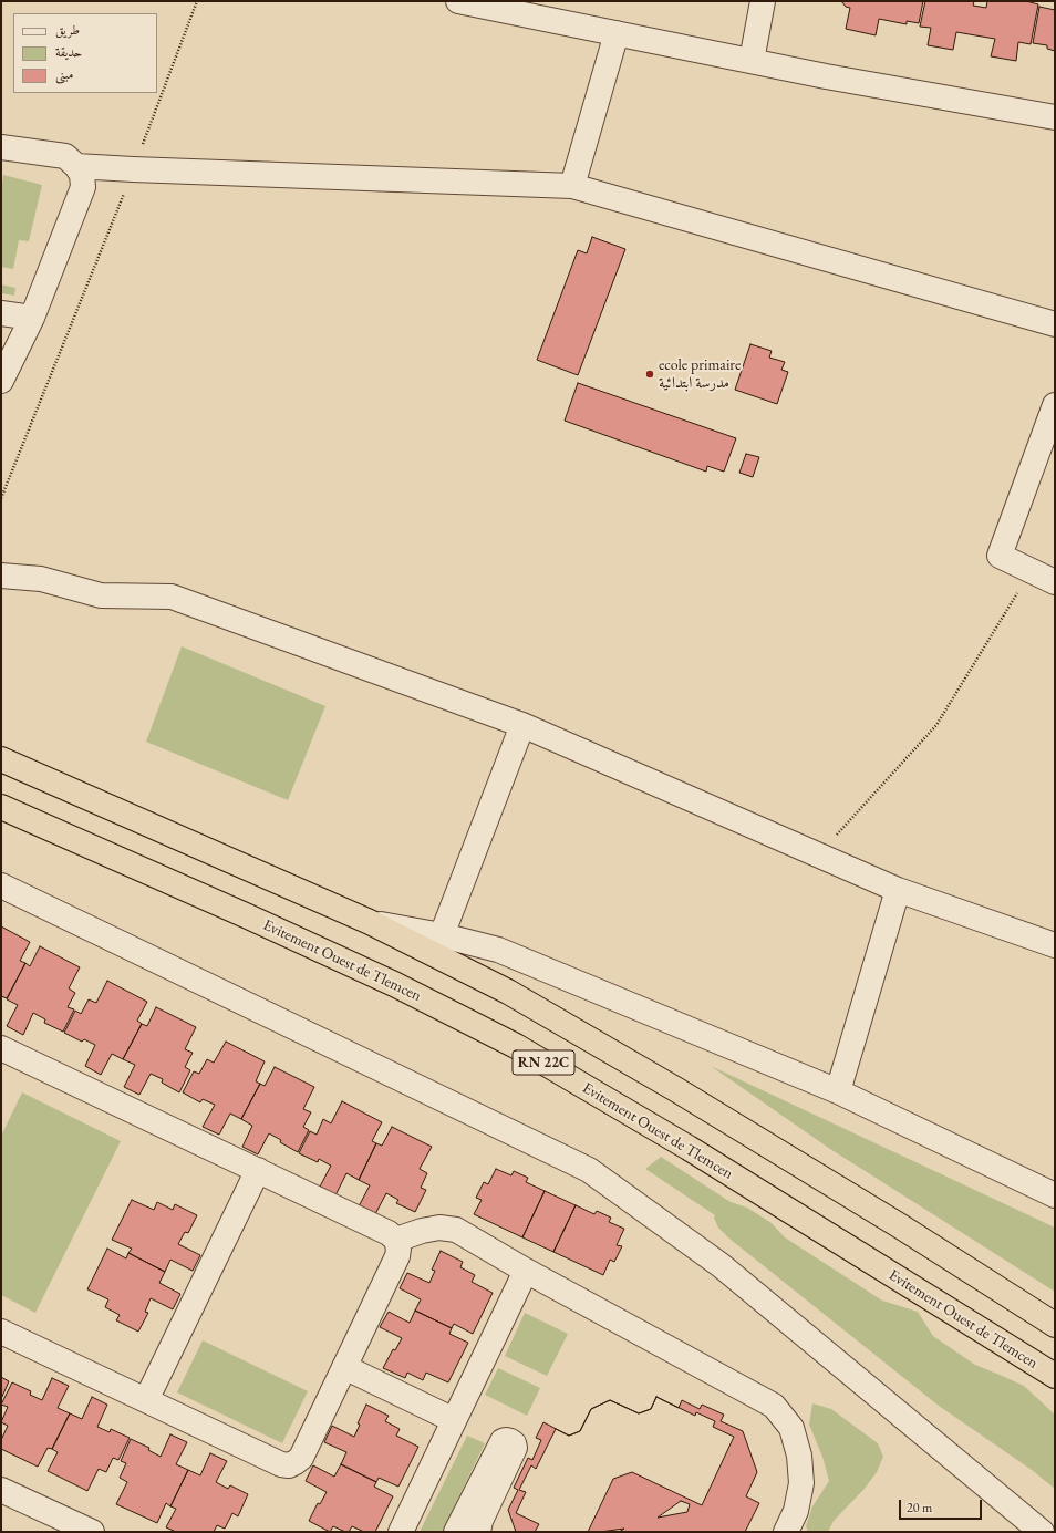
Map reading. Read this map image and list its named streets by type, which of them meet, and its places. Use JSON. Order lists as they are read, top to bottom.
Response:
{
  "streets": {
    "highway": ["Evitement Ouest de Tlemcen", "RN 22C"]
  },
  "places": ["ecole primaire مدرسة ابتدائية"],
  "legend": ["طريق", "حديقة", "مبنى"],
  "scale_bar": "20 m"
}
